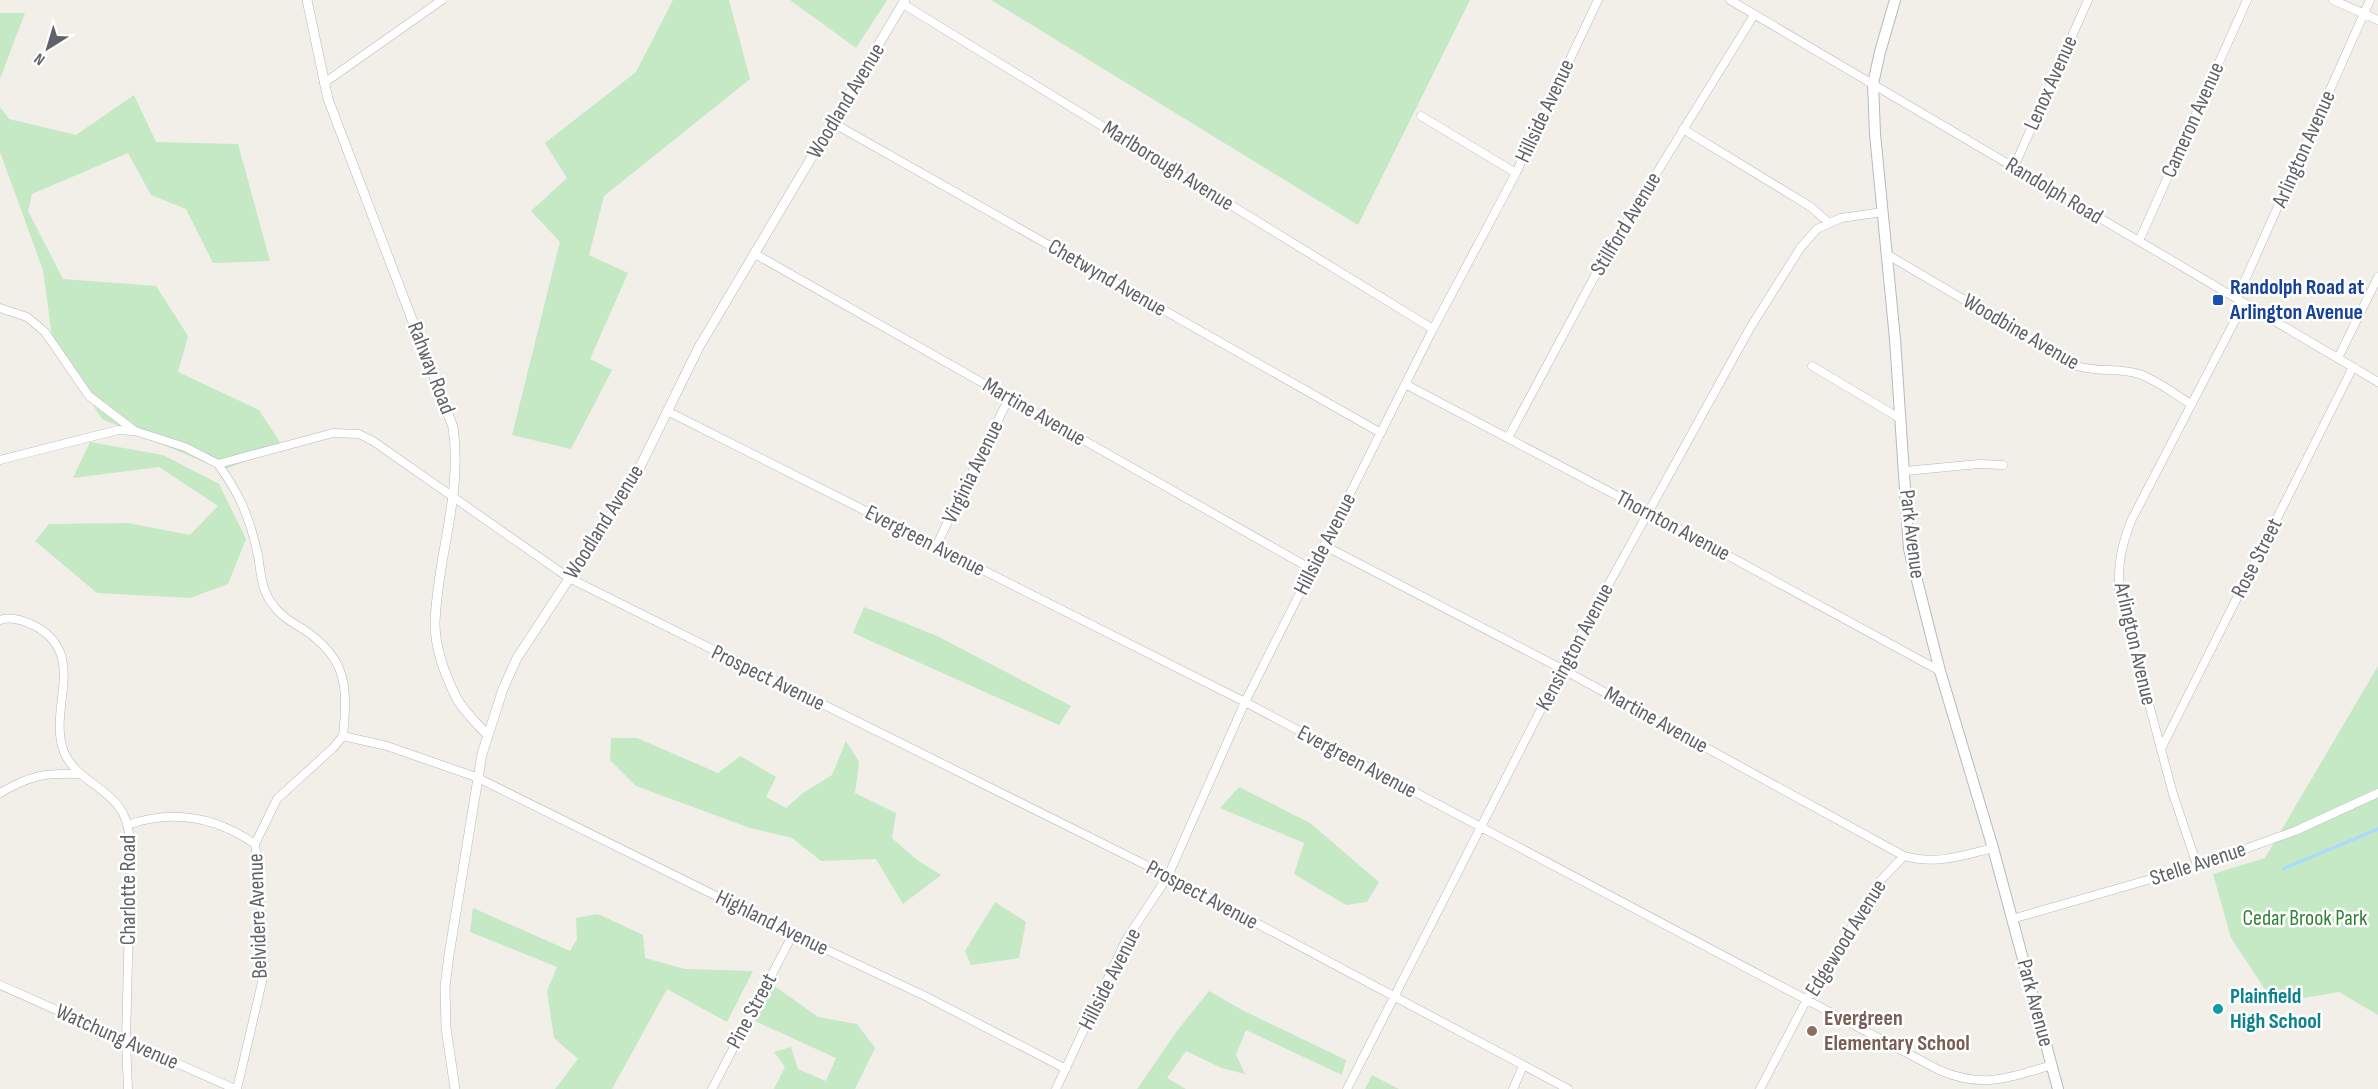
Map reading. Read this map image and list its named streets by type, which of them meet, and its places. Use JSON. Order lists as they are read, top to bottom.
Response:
{
  "streets": {
    "main road": ["Park Avenue"],
    "street": [
      "Lenox Avenue",
      "Woodland Avenue",
      "Hillside Avenue",
      "Cameron Avenue",
      "Arlington Avenue",
      "Marlborough Avenue",
      "Randolph Road",
      "Stillford Avenue",
      "Chetwynd Avenue",
      "Woodbine Avenue",
      "Rahway Road",
      "Martine Avenue",
      "Virginia Avenue",
      "Thornton Avenue",
      "Evergreen Avenue",
      "Rose Street",
      "Kensington Avenue",
      "Prospect Avenue",
      "Stelle Avenue",
      "Charlotte Road",
      "Belvidere Avenue",
      "Highland Avenue",
      "Edgewood Avenue",
      "Pine Street",
      "Watchung Avenue"
    ]
  },
  "crossings": [
    ["Lenox Avenue", "Randolph Road"],
    ["Woodland Avenue", "Marlborough Avenue"],
    ["Woodland Avenue", "Chetwynd Avenue"],
    ["Woodland Avenue", "Rahway Road"],
    ["Woodland Avenue", "Martine Avenue"],
    ["Woodland Avenue", "Evergreen Avenue"],
    ["Woodland Avenue", "Prospect Avenue"],
    ["Woodland Avenue", "Highland Avenue"],
    ["Hillside Avenue", "Marlborough Avenue"],
    ["Hillside Avenue", "Chetwynd Avenue"],
    ["Hillside Avenue", "Martine Avenue"],
    ["Hillside Avenue", "Thornton Avenue"],
    ["Hillside Avenue", "Evergreen Avenue"],
    ["Hillside Avenue", "Prospect Avenue"],
    ["Hillside Avenue", "Highland Avenue"],
    ["Cameron Avenue", "Randolph Road"],
    ["Arlington Avenue", "Randolph Road"],
    ["Arlington Avenue", "Woodbine Avenue"],
    ["Arlington Avenue", "Rose Street"],
    ["Arlington Avenue", "Stelle Avenue"],
    ["Randolph Road", "Stillford Avenue"],
    ["Randolph Road", "Park Avenue"],
    ["Randolph Road", "Rose Street"],
    ["Stillford Avenue", "Thornton Avenue"],
    ["Woodbine Avenue", "Park Avenue"],
    ["Rahway Road", "Prospect Avenue"],
    ["Martine Avenue", "Virginia Avenue"],
    ["Martine Avenue", "Park Avenue"],
    ["Martine Avenue", "Kensington Avenue"],
    ["Martine Avenue", "Edgewood Avenue"],
    ["Virginia Avenue", "Evergreen Avenue"],
    ["Thornton Avenue", "Park Avenue"],
    ["Thornton Avenue", "Kensington Avenue"],
    ["Park Avenue", "Evergreen Avenue"],
    ["Park Avenue", "Stelle Avenue"],
    ["Evergreen Avenue", "Kensington Avenue"],
    ["Evergreen Avenue", "Edgewood Avenue"],
    ["Kensington Avenue", "Prospect Avenue"],
    ["Charlotte Road", "Belvidere Avenue"],
    ["Charlotte Road", "Watchung Avenue"],
    ["Belvidere Avenue", "Watchung Avenue"],
    ["Highland Avenue", "Pine Street"]
  ],
  "parks": ["Cedar Brook Park"],
  "places": {
    "transit": ["Randolph Road at Arlington Avenue"],
    "other": ["Plainfield High School", "Evergreen Elementary School"]
  },
  "north": "bottom left"
}
